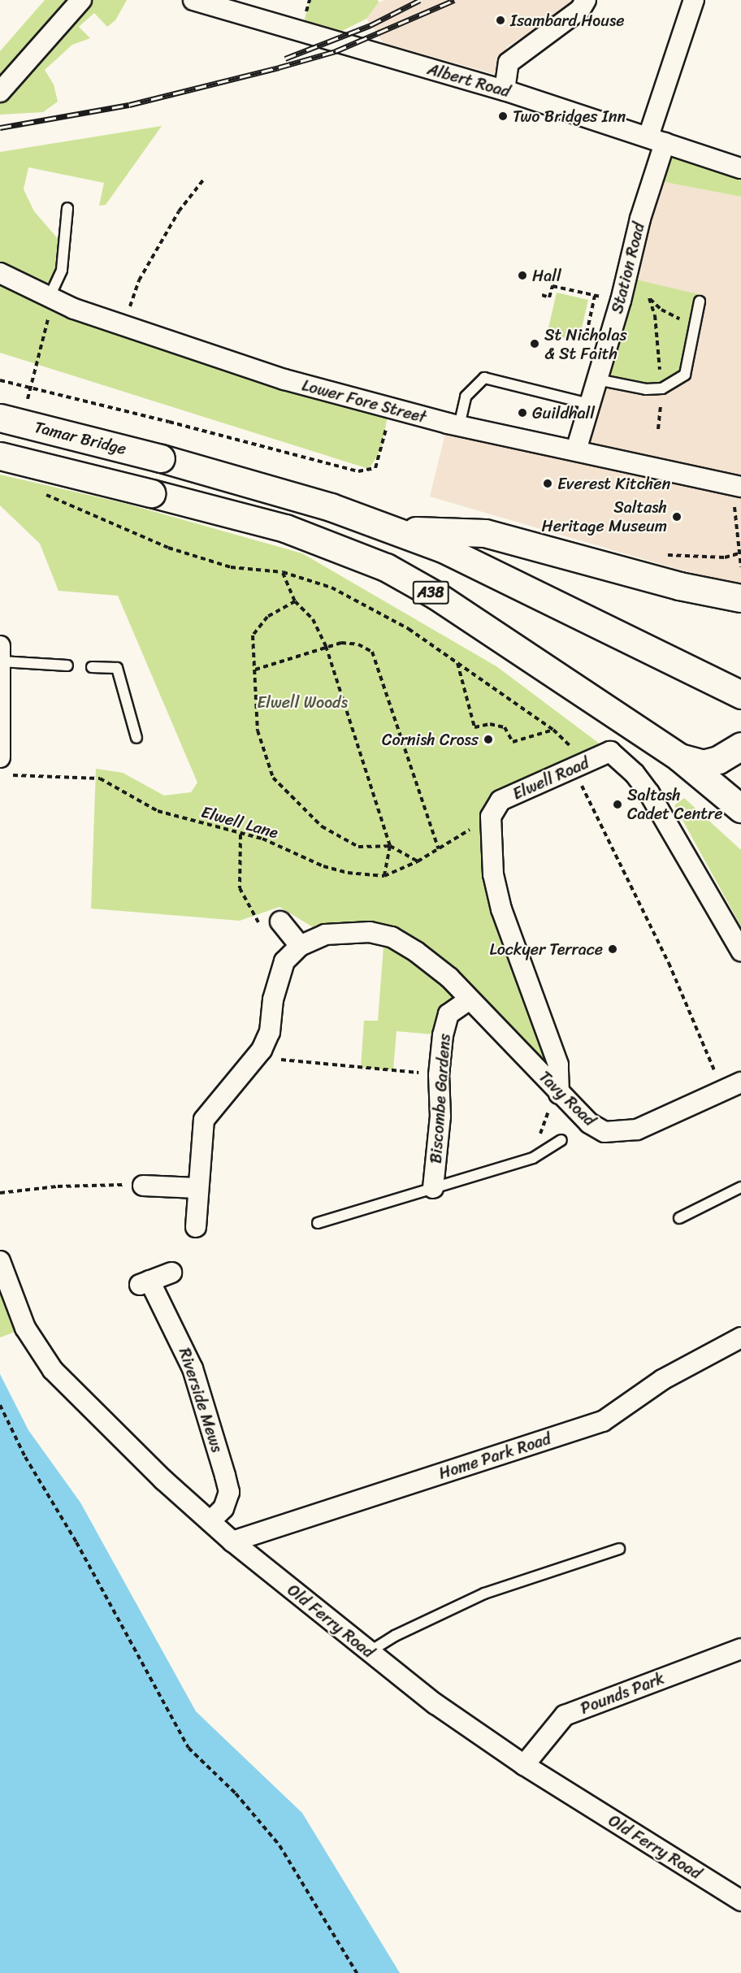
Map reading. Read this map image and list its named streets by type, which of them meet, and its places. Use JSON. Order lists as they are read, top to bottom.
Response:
{
  "streets": {
    "highway": ["Tamar Bridge", "A38"],
    "street": [
      "Albert Road",
      "Station Road",
      "Lower Fore Street",
      "Elwell Road",
      "Biscombe Gardens",
      "Tavy Road",
      "Riverside Mews",
      "Home Park Road",
      "Old Ferry Road",
      "Pounds Park"
    ],
    "path": ["Elwell Lane"]
  },
  "crossings": [
    ["Albert Road", "Station Road"],
    ["Station Road", "Lower Fore Street"],
    ["Elwell Road", "Elwell Lane"],
    ["Biscombe Gardens", "Tavy Road"],
    ["Riverside Mews", "Old Ferry Road"],
    ["Home Park Road", "Old Ferry Road"],
    ["Old Ferry Road", "Pounds Park"]
  ],
  "parks": ["Elwell Woods"],
  "places": [
    "Isambard House",
    "Two Bridges Inn",
    "Hall",
    "St Nicholas & St Faith",
    "Guildhall",
    "Everest Kitchen",
    "Saltash Heritage Museum",
    "Cornish Cross",
    "Saltash Cadet Centre",
    "Lockyer Terrace"
  ]
}
